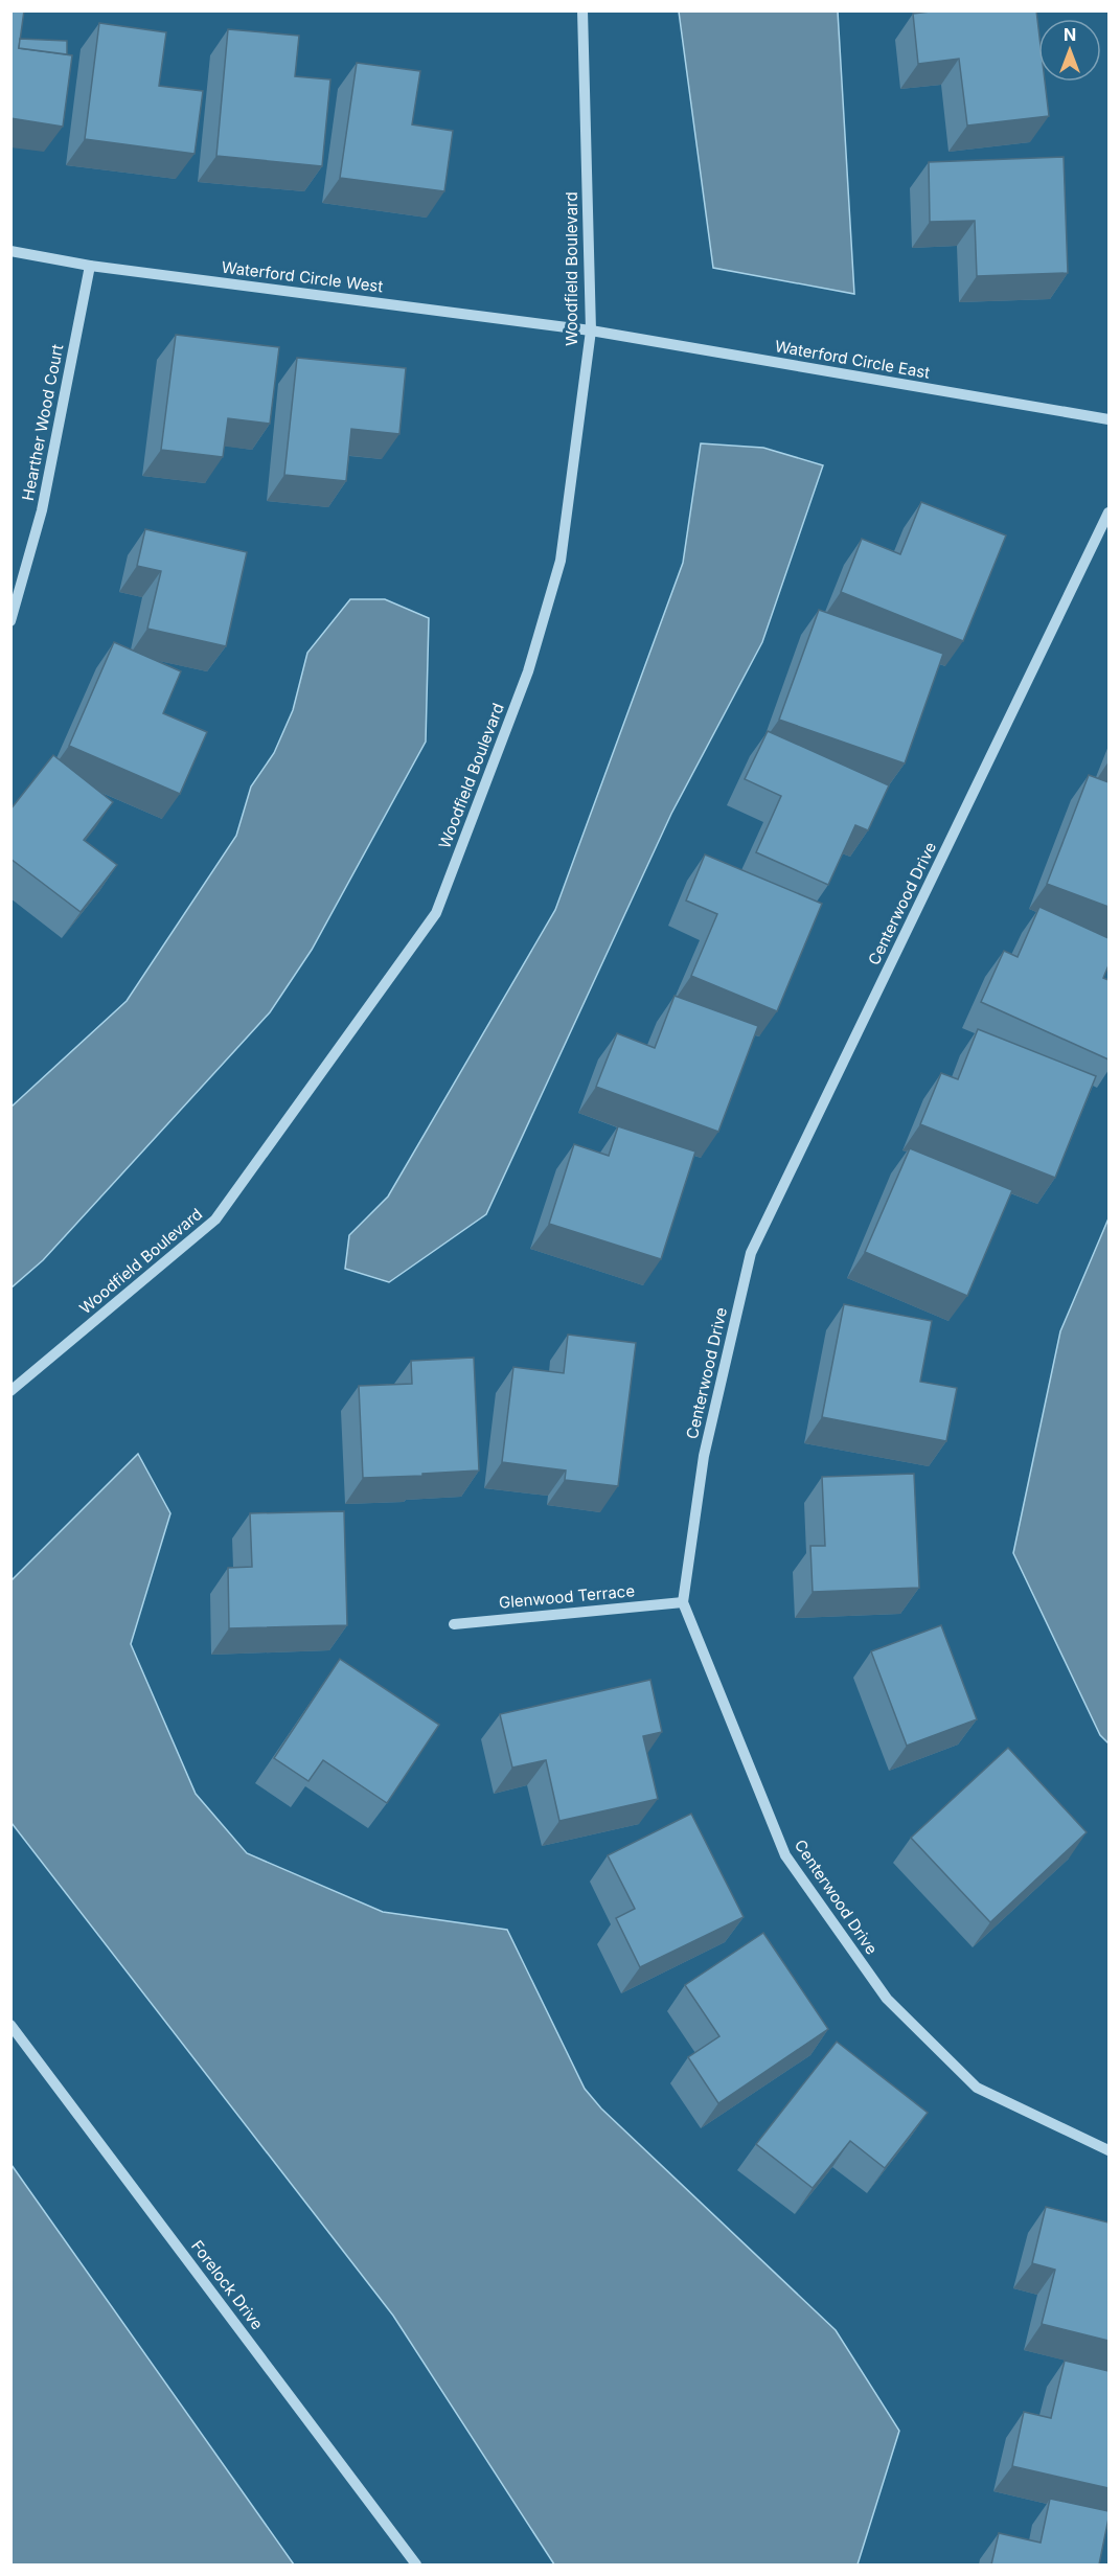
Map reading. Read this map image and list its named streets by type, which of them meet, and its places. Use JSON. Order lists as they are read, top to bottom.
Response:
{
  "streets": {
    "street": [
      "Woodfield Boulevard",
      "Waterford Circle West",
      "Waterford Circle East",
      "Hearther Wood Court",
      "Centerwood Drive",
      "Glenwood Terrace",
      "Forelock Drive"
    ]
  },
  "crossings": [
    ["Woodfield Boulevard", "Waterford Circle West"],
    ["Woodfield Boulevard", "Waterford Circle East"],
    ["Waterford Circle West", "Waterford Circle East"],
    ["Waterford Circle West", "Hearther Wood Court"],
    ["Centerwood Drive", "Glenwood Terrace"]
  ],
  "north": "top"
}
